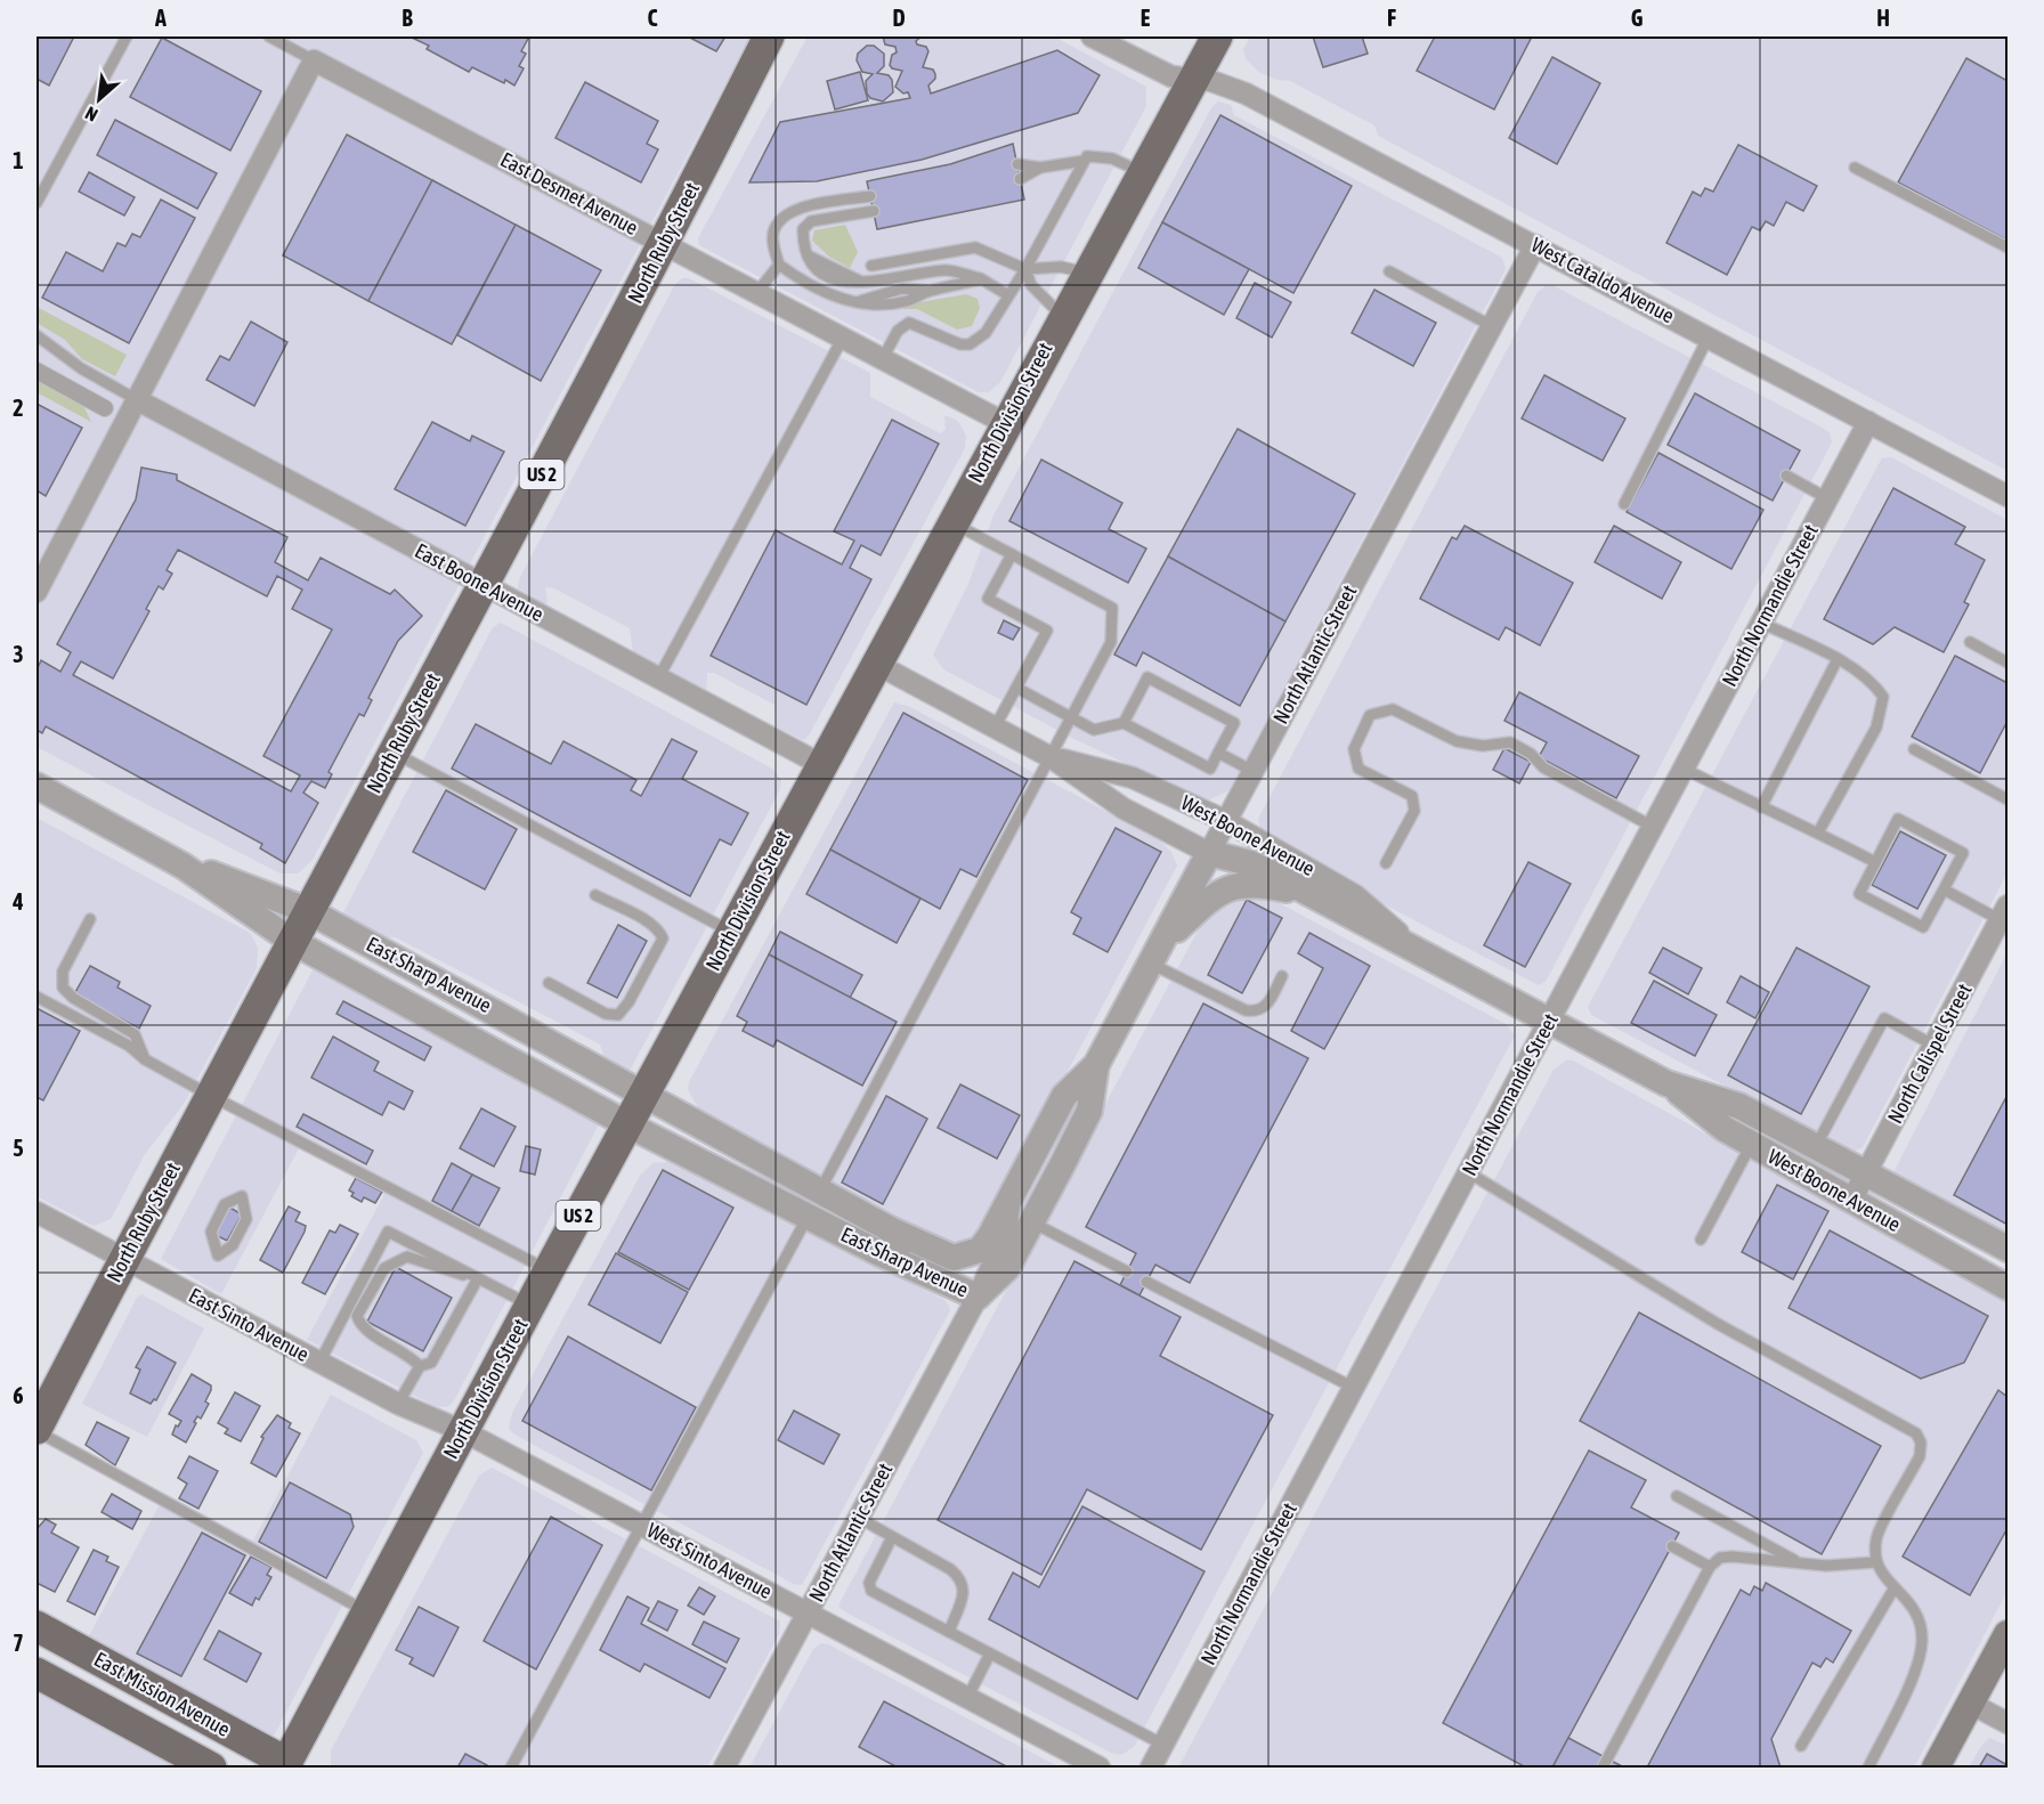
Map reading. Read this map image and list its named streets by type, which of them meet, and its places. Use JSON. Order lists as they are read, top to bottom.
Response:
{
  "streets": {
    "main road": [
      "North Ruby Street",
      "North Division Street",
      "US 2",
      "East Mission Avenue"
    ],
    "street": [
      "East Desmet Avenue",
      "West Cataldo Avenue",
      "East Boone Avenue",
      "North Normandie Street",
      "North Atlantic Street",
      "West Boone Avenue",
      "East Sharp Avenue",
      "North Calispel Street",
      "East Sinto Avenue",
      "West Sinto Avenue"
    ]
  },
  "crossings": [
    ["East Desmet Avenue", "North Ruby Street"],
    ["East Desmet Avenue", "North Division Street"],
    ["North Ruby Street", "East Boone Avenue"],
    ["North Ruby Street", "East Sharp Avenue"],
    ["North Ruby Street", "East Sinto Avenue"],
    ["West Cataldo Avenue", "North Division Street"],
    ["West Cataldo Avenue", "North Normandie Street"],
    ["West Cataldo Avenue", "North Atlantic Street"],
    ["North Division Street", "East Boone Avenue"],
    ["North Division Street", "West Boone Avenue"],
    ["North Division Street", "East Sharp Avenue"],
    ["North Division Street", "East Sinto Avenue"],
    ["North Division Street", "West Sinto Avenue"],
    ["North Division Street", "East Mission Avenue"],
    ["North Normandie Street", "West Boone Avenue"],
    ["North Atlantic Street", "West Boone Avenue"],
    ["North Atlantic Street", "East Sharp Avenue"],
    ["North Atlantic Street", "West Sinto Avenue"],
    ["West Boone Avenue", "North Calispel Street"],
    ["East Sinto Avenue", "West Sinto Avenue"]
  ],
  "north": "bottom left",
  "grid": {
    "columns": [
      "A",
      "B",
      "C",
      "D",
      "E",
      "F",
      "G",
      "H"
    ],
    "rows": [
      "1",
      "2",
      "3",
      "4",
      "5",
      "6",
      "7"
    ]
  }
}
